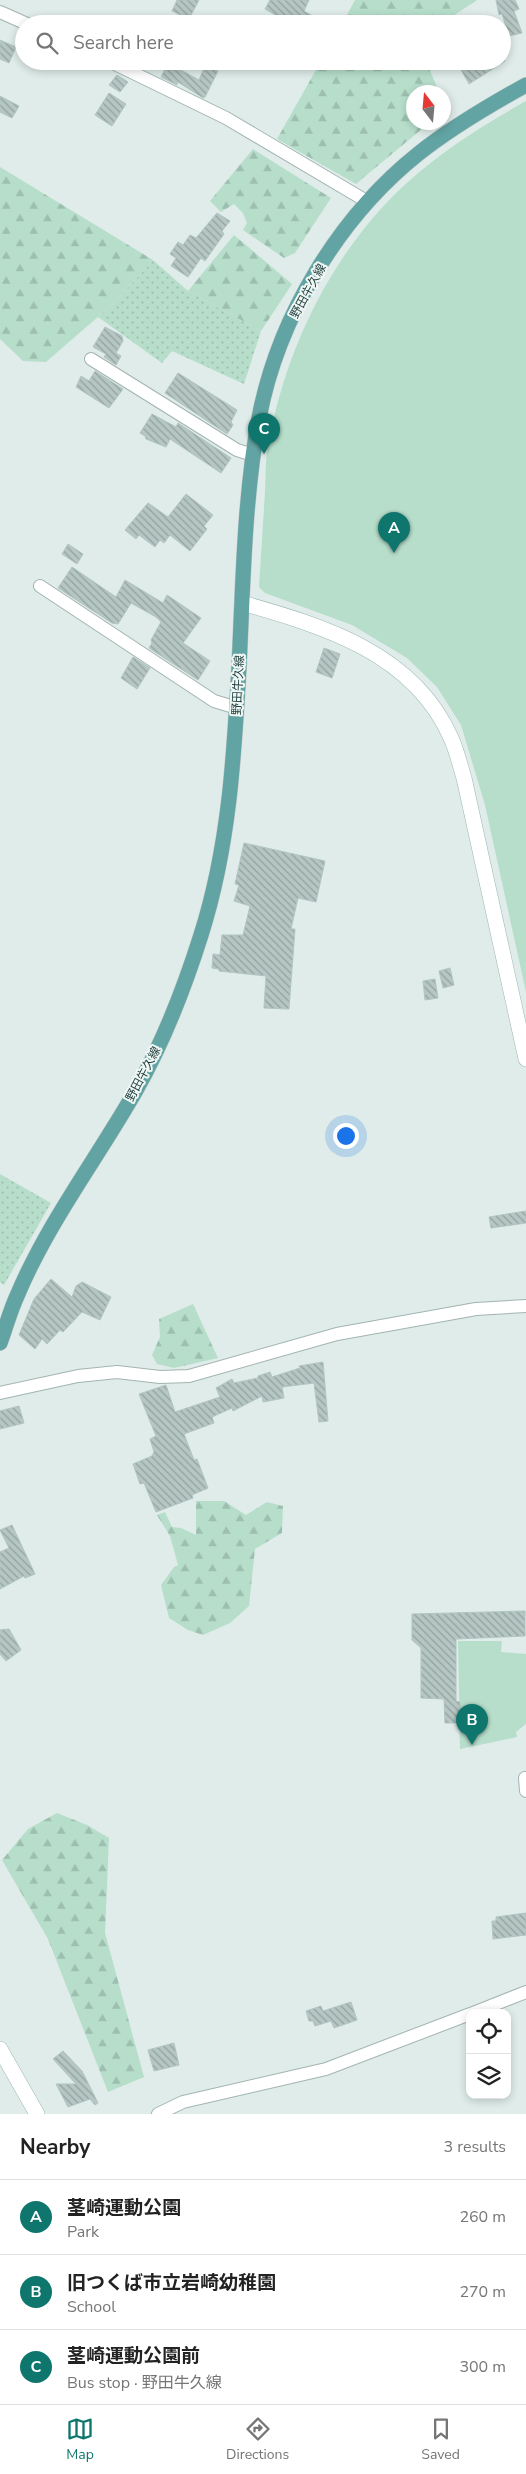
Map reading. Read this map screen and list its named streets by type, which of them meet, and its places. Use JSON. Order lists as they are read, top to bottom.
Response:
{
  "streets": {
    "main road": ["野田牛久線"]
  },
  "north": "top",
  "page": {
    "search": "Search here",
    "pins": ["C", "A", "B"],
    "heading": ["Nearby", "3 results"],
    "list": [
      {
        "mark": "A",
        "name": "茎崎運動公園",
        "note": "Park",
        "value": "260 m"
      },
      {
        "mark": "B",
        "name": "旧つくば市立岩崎幼稚園",
        "note": "School",
        "value": "270 m"
      },
      {
        "mark": "C",
        "name": "茎崎運動公園前",
        "note": "Bus stop · 野田牛久線",
        "value": "300 m"
      }
    ],
    "nav": ["Map", "Directions", "Saved"]
  }
}
